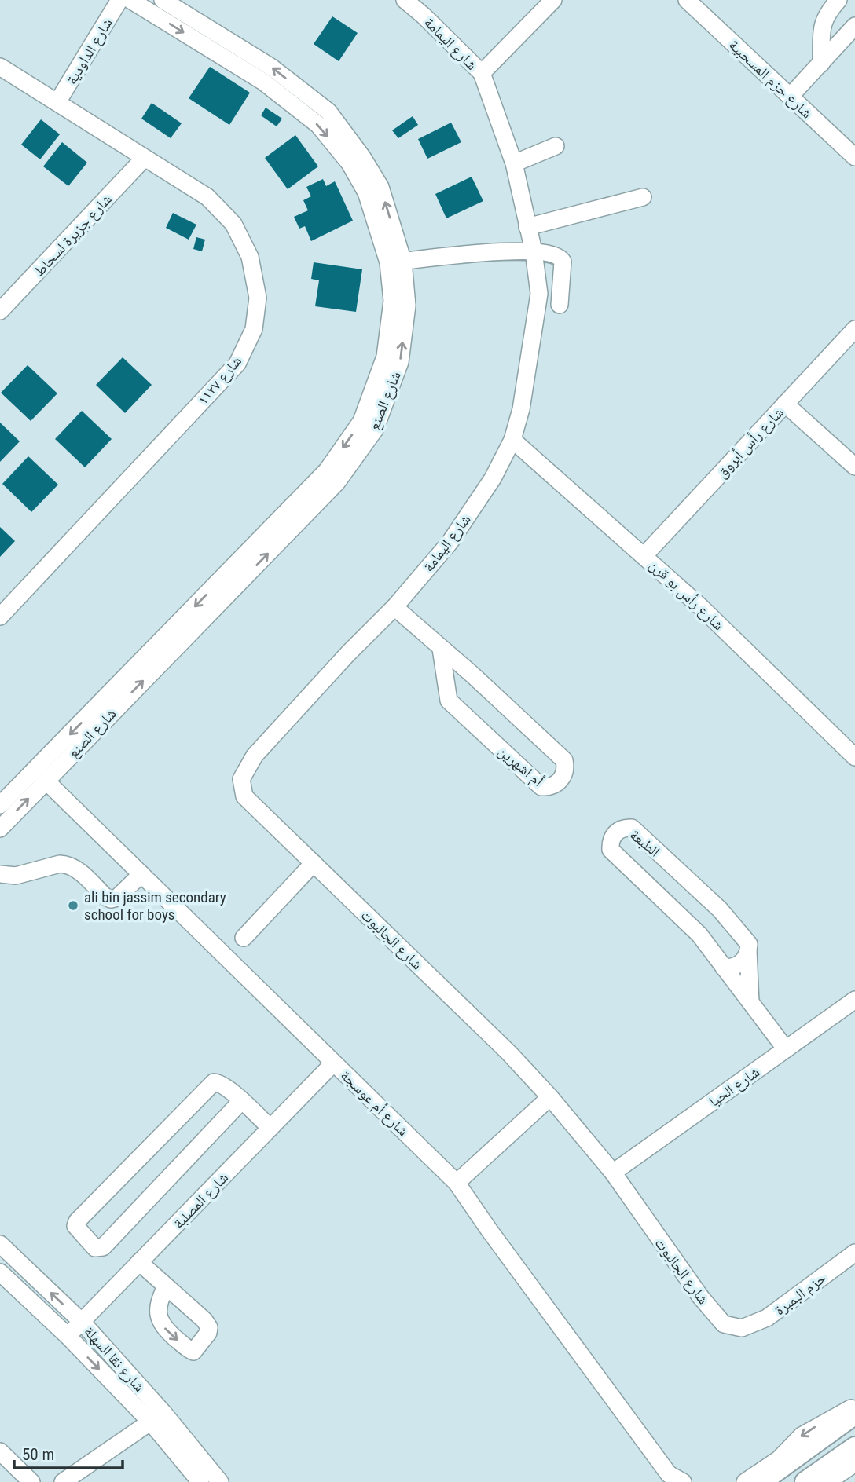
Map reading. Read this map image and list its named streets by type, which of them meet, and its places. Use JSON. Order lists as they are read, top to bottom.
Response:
{
  "streets": {
    "street": [
      "شارع اليمامة",
      "شارع الداودية",
      "شارع حزم المسحبية",
      "شارع جزيرة لسحاط",
      "شارع ١١٢٧",
      "شارع الصنع",
      "شارع رأس أبروق",
      "شارع رأس بو قرن",
      "أم اشهرين",
      "الطبعة",
      "شارع الجالبوت",
      "شارع الحيا",
      "شارع أم عوسجة",
      "شارع المصلبة",
      "حزم البمبرة",
      "شارع نقا السهلة"
    ]
  },
  "crossings": [
    ["شارع اليمامة", "شارع رأس بو قرن"],
    ["شارع اليمامة", "أم اشهرين"],
    ["شارع اليمامة", "شارع الجالبوت"],
    ["شارع الداودية", "شارع ١١٢٧"],
    ["شارع جزيرة لسحاط", "شارع ١١٢٧"],
    ["شارع الصنع", "شارع أم عوسجة"],
    ["شارع رأس أبروق", "شارع رأس بو قرن"],
    ["الطبعة", "شارع الحيا"],
    ["شارع الجالبوت", "شارع الحيا"],
    ["شارع الجالبوت", "حزم البمبرة"],
    ["شارع أم عوسجة", "شارع المصلبة"],
    ["شارع المصلبة", "شارع نقا السهلة"]
  ],
  "places": ["ali bin jassim secondary school for boys"],
  "scale_bar": "50 m"
}
